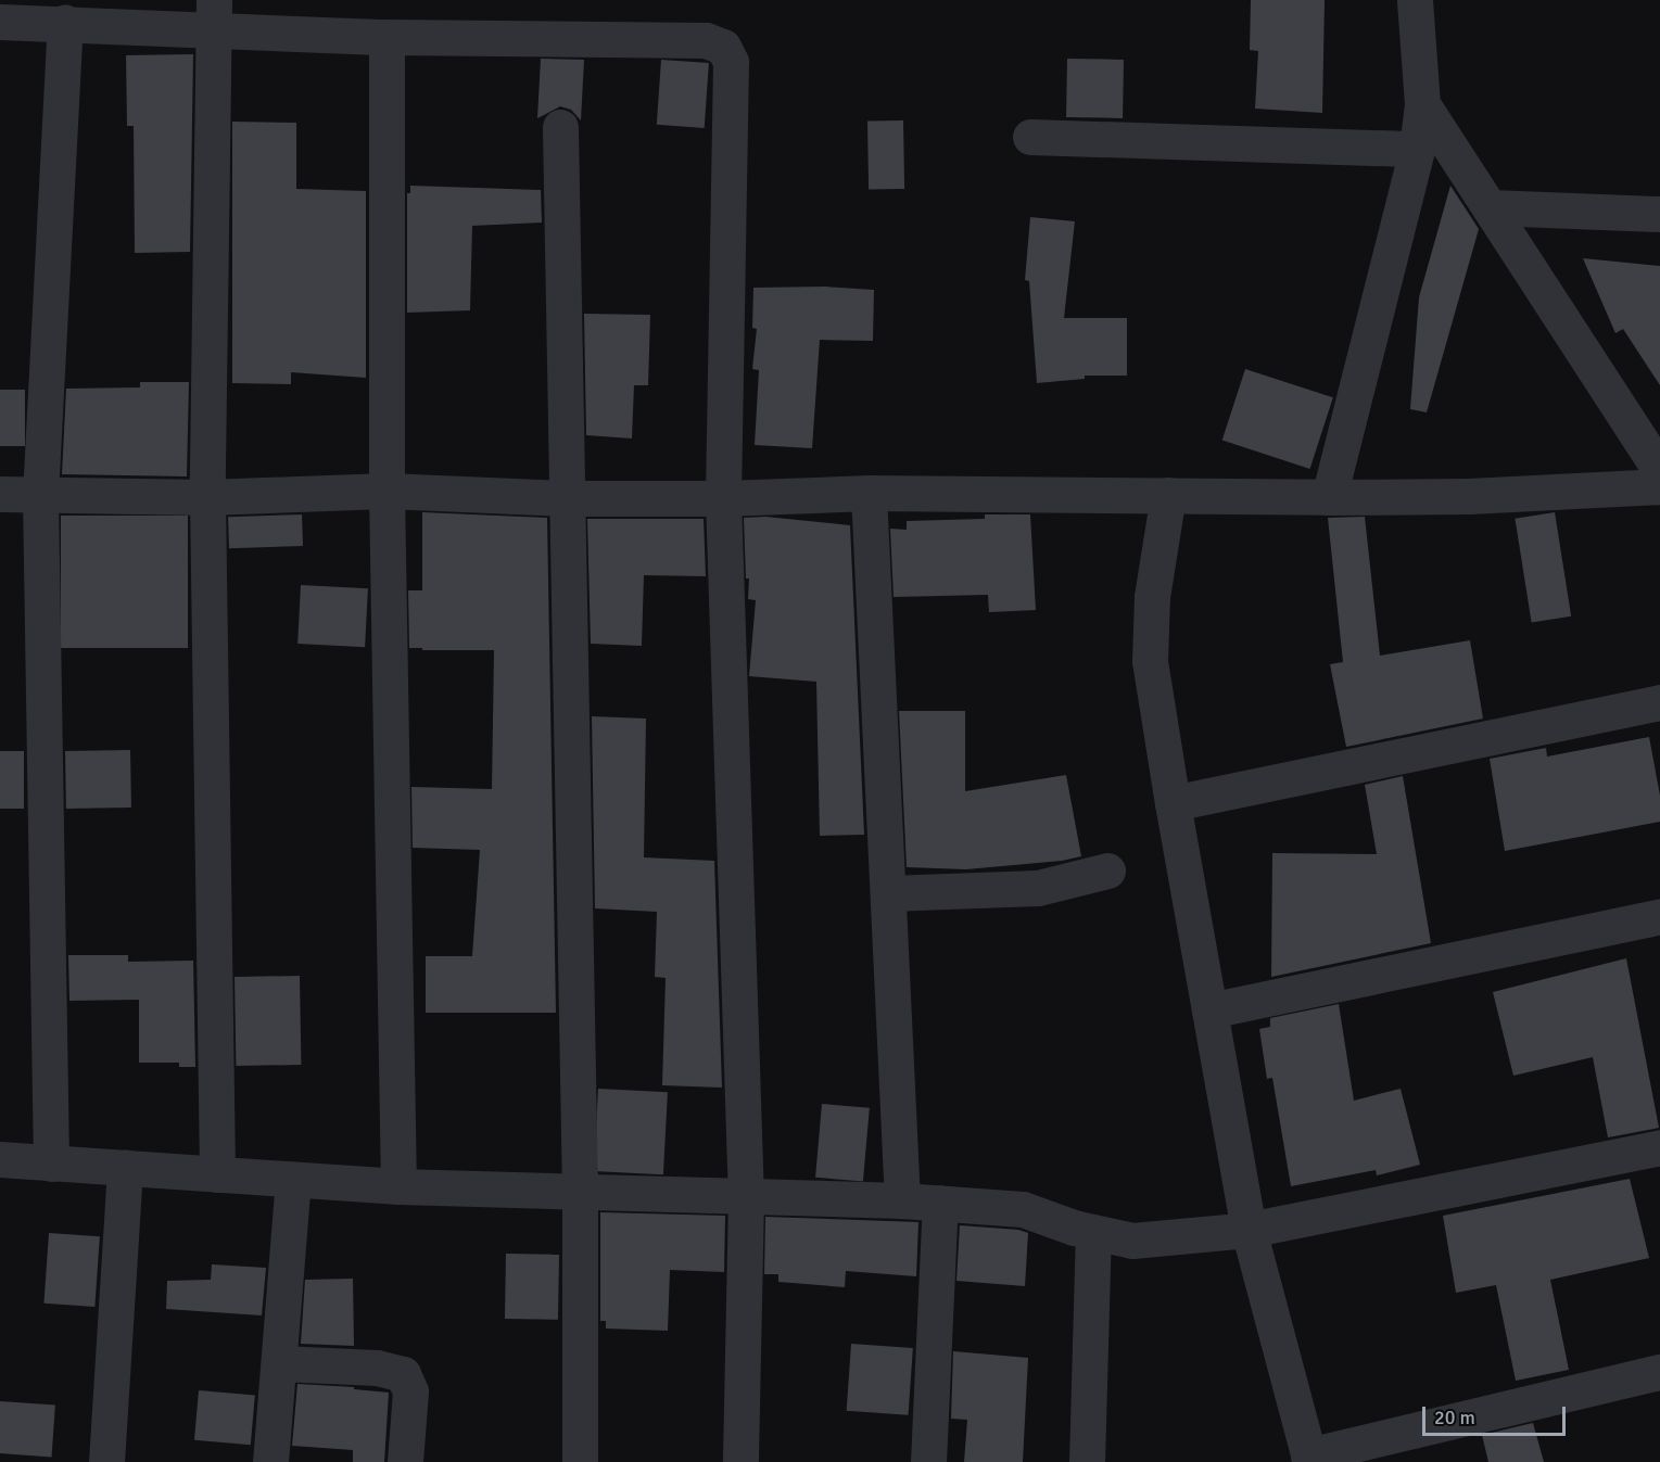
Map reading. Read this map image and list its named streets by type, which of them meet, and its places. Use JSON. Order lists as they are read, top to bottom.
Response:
{
  "scale_bar": "20 m"
}
